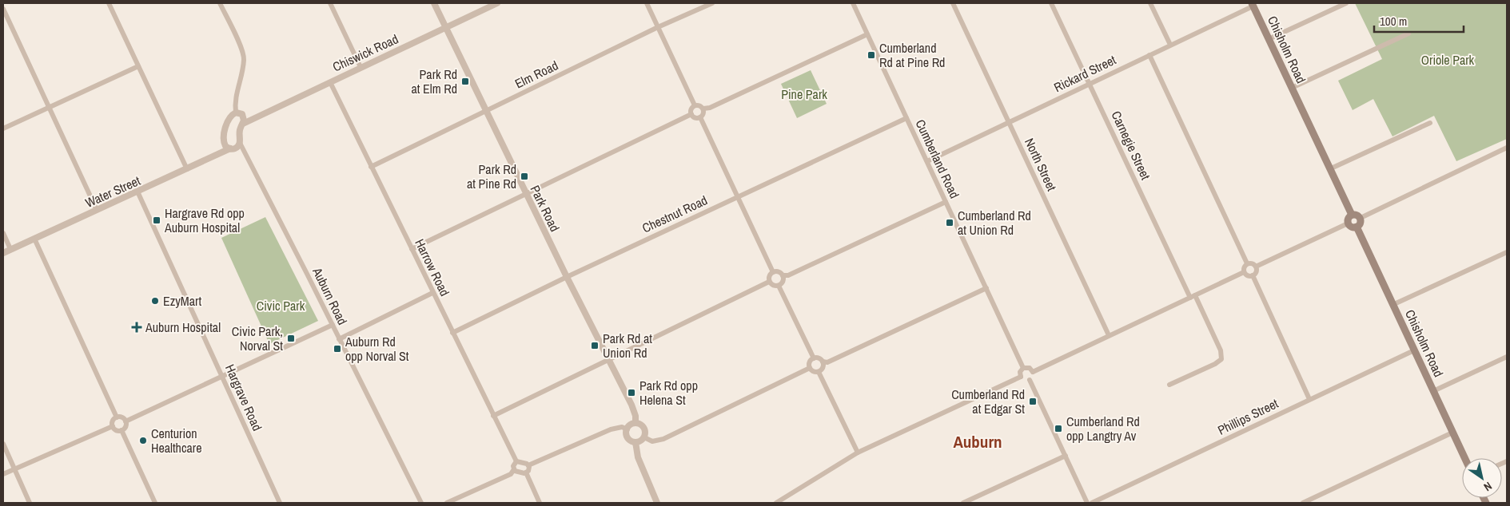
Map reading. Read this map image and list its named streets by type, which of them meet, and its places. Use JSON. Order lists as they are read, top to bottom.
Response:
{
  "streets": {
    "main road": ["Chisholm Road"],
    "street": [
      "Chiswick Road",
      "Rickard Street",
      "Elm Road",
      "Carnegie Street",
      "Cumberland Road",
      "North Street",
      "Water Street",
      "Park Road",
      "Chestnut Road",
      "Harrow Road",
      "Auburn Road",
      "Hargrave Road",
      "Phillips Street"
    ]
  },
  "crossings": [
    ["Chisholm Road", "Rickard Street"],
    ["Chisholm Road", "Phillips Street"],
    ["Chiswick Road", "Park Road"],
    ["Chiswick Road", "Harrow Road"],
    ["Rickard Street", "Carnegie Street"],
    ["Rickard Street", "Cumberland Road"],
    ["Rickard Street", "North Street"],
    ["Elm Road", "Park Road"],
    ["Elm Road", "Harrow Road"],
    ["Cumberland Road", "Chestnut Road"],
    ["Water Street", "Auburn Road"],
    ["Water Street", "Hargrave Road"],
    ["Park Road", "Chestnut Road"],
    ["Chestnut Road", "Harrow Road"]
  ],
  "districts": ["Auburn"],
  "parks": ["Oriole Park", "Pine Park", "Civic Park"],
  "places": {
    "transit": [
      "Cumberland Rd at Pine Rd",
      "Park Rd at Elm Rd",
      "Park Rd at Pine Rd",
      "Hargrave Rd opp Auburn Hospital",
      "Cumberland Rd at Union Rd",
      "Civic Park, Norval St",
      "Park Rd at Union Rd",
      "Auburn Rd opp Norval St",
      "Park Rd opp Helena St",
      "Cumberland Rd at Edgar St",
      "Cumberland Rd opp Langtry Av"
    ],
    "other": ["EzyMart", "Centurion Healthcare"],
    "health": ["Auburn Hospital"]
  },
  "scale_bar": "100 m",
  "north": "bottom right"
}
